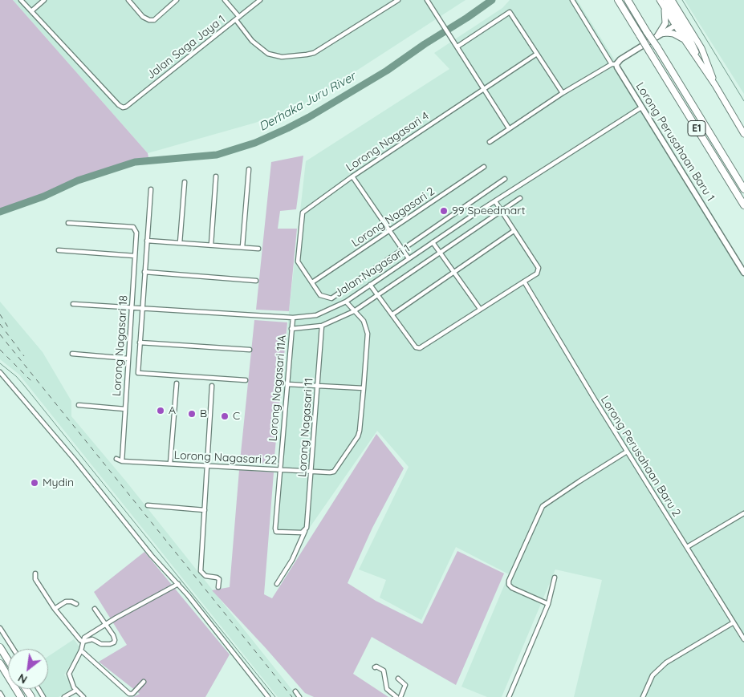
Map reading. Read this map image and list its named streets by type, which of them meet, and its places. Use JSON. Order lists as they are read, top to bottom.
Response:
{
  "streets": {
    "highway": ["E1"],
    "street": [
      "Jalan Saga Jaya 1",
      "Lorong Nagasari 4",
      "Lorong Perusahaan Baru 1",
      "Lorong Nagasari 2",
      "Jalan Nagasari 1",
      "Lorong Nagasari 18",
      "Lorong Nagasari 11A",
      "Lorong Nagasari 11",
      "Lorong Perusahaan Baru 2",
      "Lorong Nagasari 22"
    ]
  },
  "crossings": [
    ["Lorong Nagasari 4", "Lorong Nagasari 2"],
    ["Lorong Perusahaan Baru 1", "Jalan Nagasari 1"],
    ["Jalan Nagasari 1", "Lorong Nagasari 18"],
    ["Jalan Nagasari 1", "Lorong Nagasari 11A"],
    ["Jalan Nagasari 1", "Lorong Nagasari 11"],
    ["Lorong Nagasari 18", "Lorong Nagasari 22"],
    ["Lorong Nagasari 11A", "Lorong Nagasari 11"],
    ["Lorong Nagasari 11A", "Lorong Nagasari 22"],
    ["Lorong Nagasari 11", "Lorong Nagasari 22"]
  ],
  "water": ["Derhaka Juru River"],
  "places": [
    "99 Speedmart",
    "A",
    "B",
    "C",
    "Mydin"
  ],
  "north": "bottom left"
}
